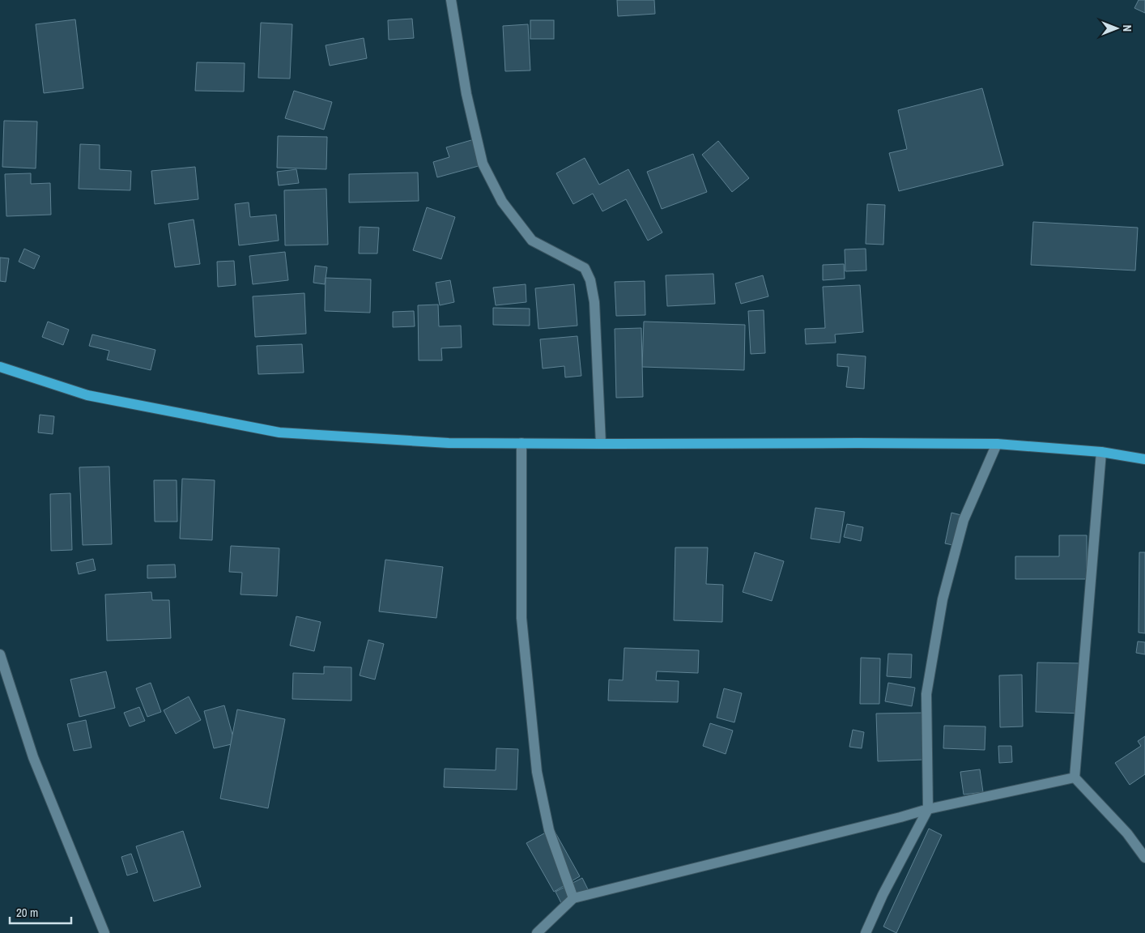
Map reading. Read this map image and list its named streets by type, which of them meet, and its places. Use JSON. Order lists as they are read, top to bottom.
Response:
{
  "scale_bar": "20 m",
  "north": "right"
}
